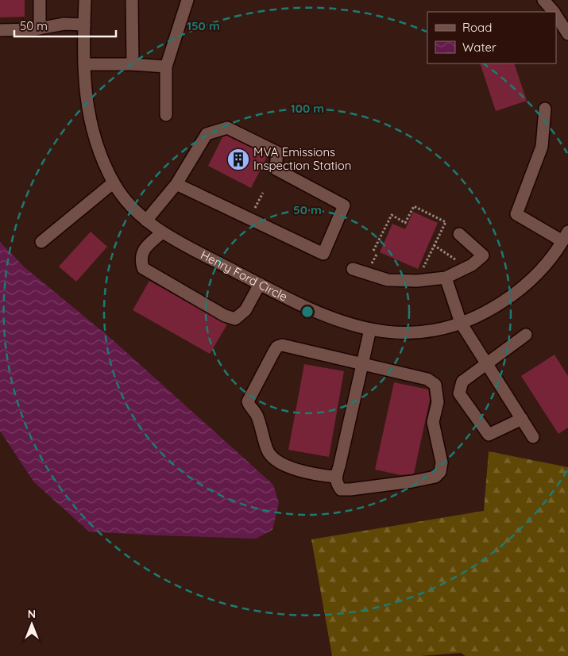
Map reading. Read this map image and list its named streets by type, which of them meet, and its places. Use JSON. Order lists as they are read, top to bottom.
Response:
{
  "streets": {
    "street": ["Henry Ford Circle"]
  },
  "places": {
    "building": ["MVA Emissions Inspection Station"]
  },
  "legend": ["Road", "Water"],
  "scale_bar": "50 m",
  "north": "top",
  "rings": ["150 m", "100 m", "50 m"]
}
